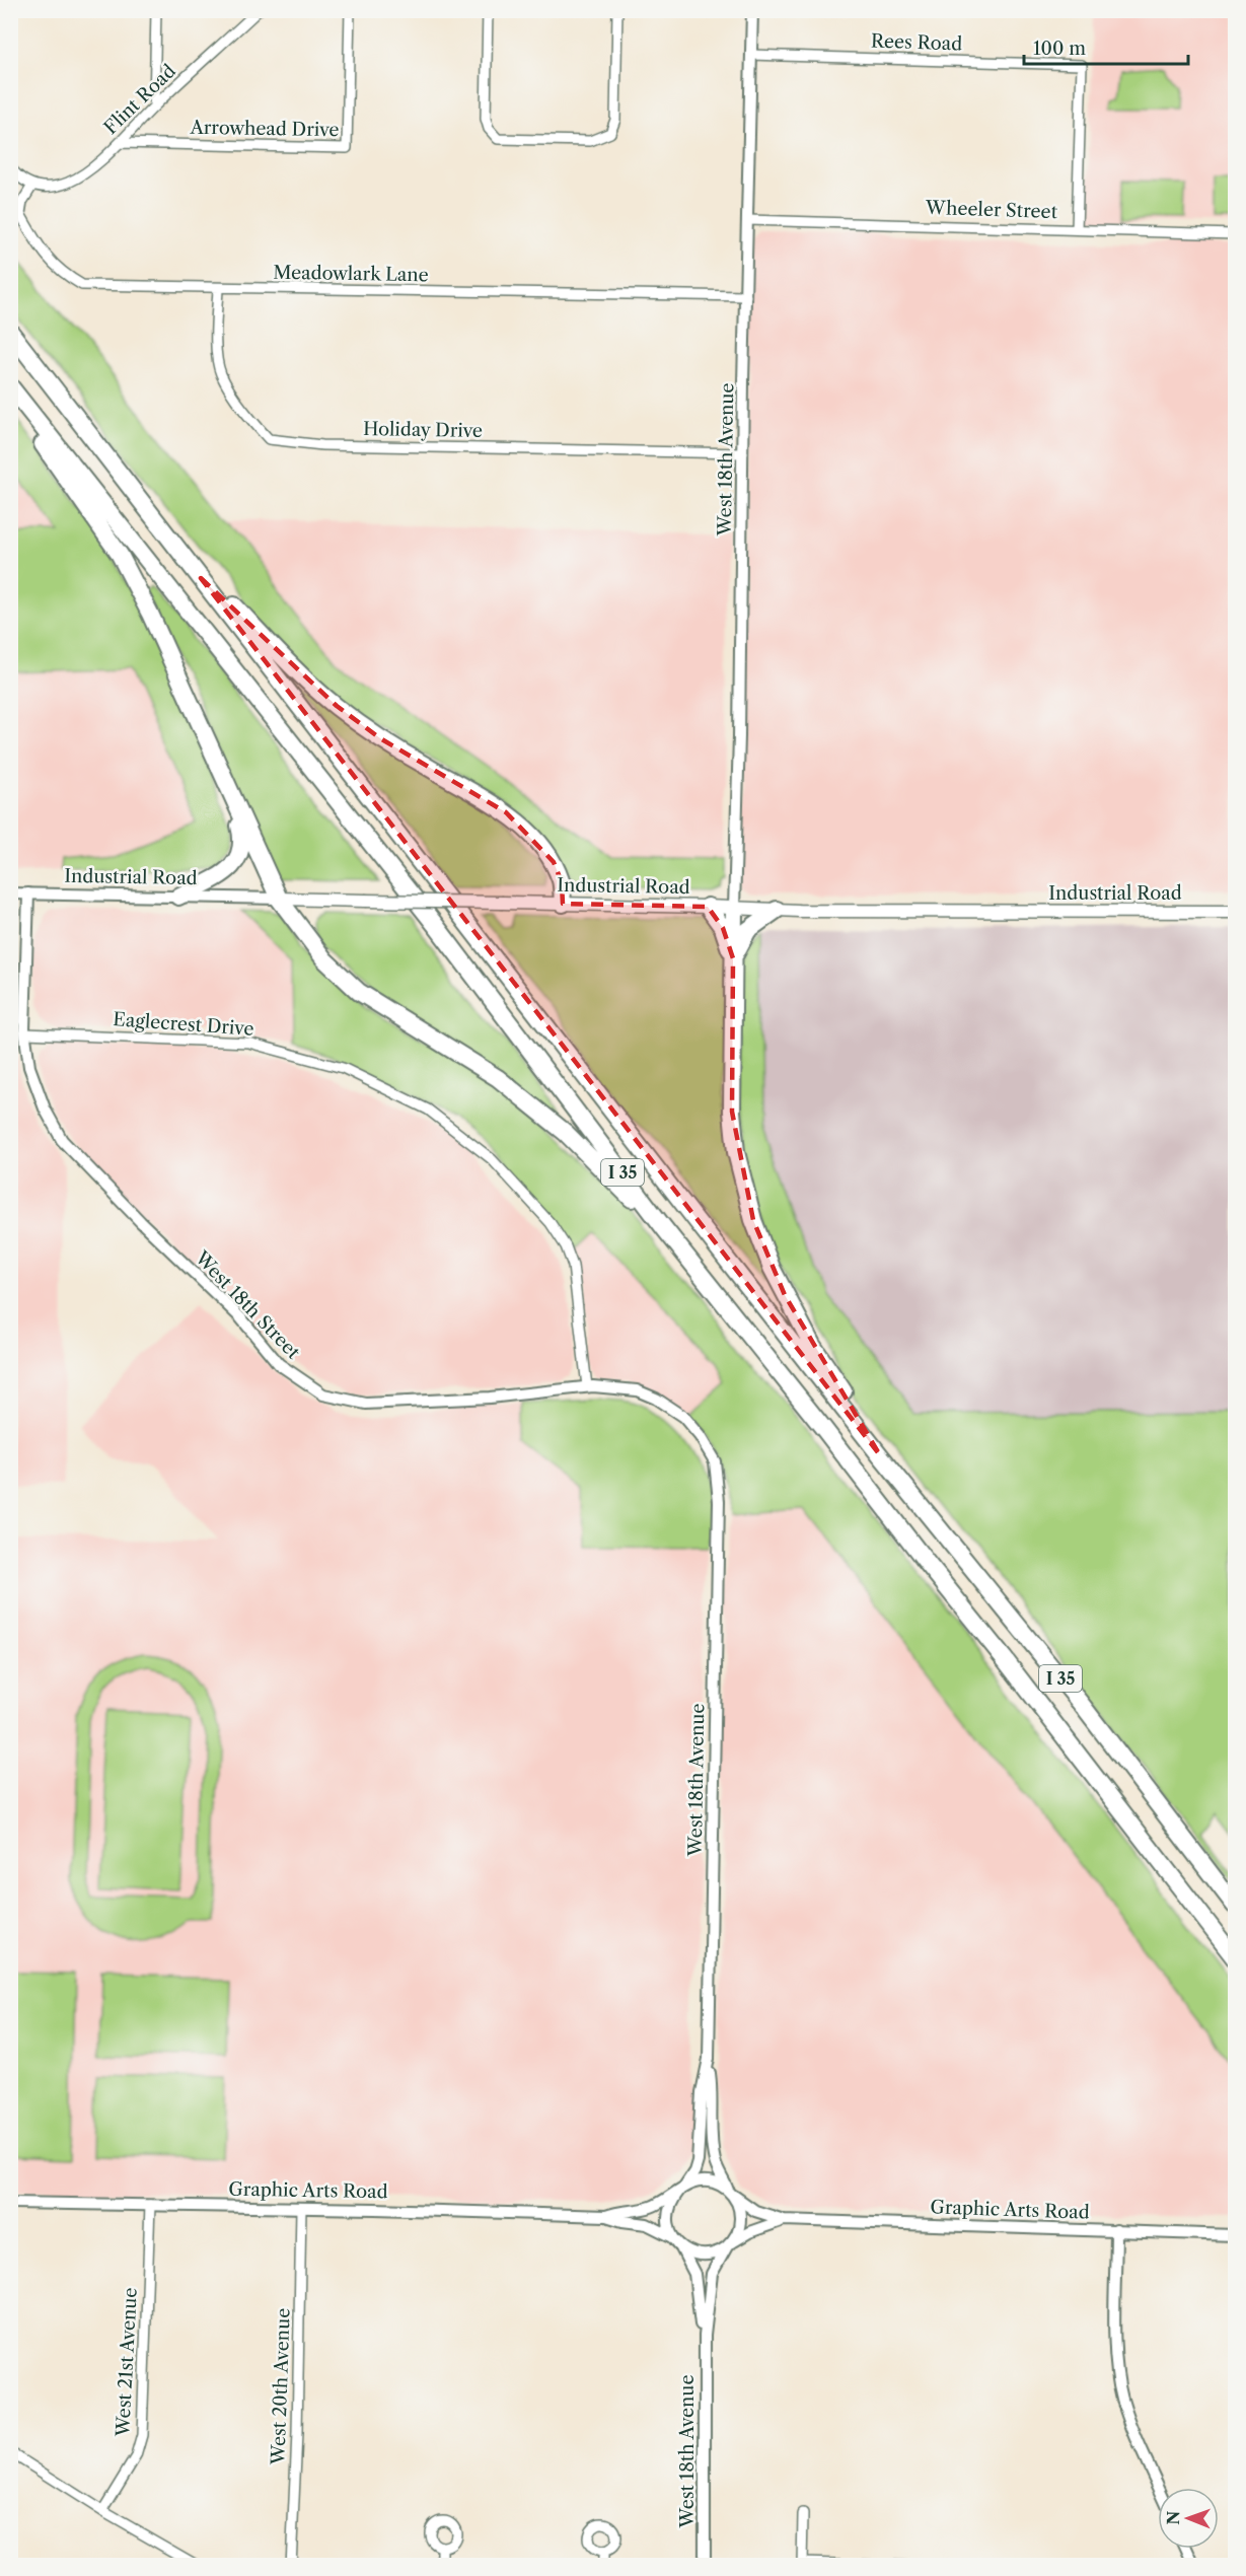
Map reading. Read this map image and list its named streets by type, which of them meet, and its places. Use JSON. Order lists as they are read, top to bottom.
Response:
{
  "streets": {
    "highway": ["I 35"],
    "main road": ["Industrial Road"],
    "street": [
      "Rees Road",
      "Flint Road",
      "Arrowhead Drive",
      "Wheeler Street",
      "Meadowlark Lane",
      "Holiday Drive",
      "West 18th Avenue",
      "Eaglecrest Drive",
      "West 18th Street",
      "Graphic Arts Road",
      "West 21st Avenue",
      "West 20th Avenue"
    ]
  },
  "crossings": [
    ["Rees Road", "Wheeler Street"],
    ["Rees Road", "West 18th Avenue"],
    ["Flint Road", "Arrowhead Drive"],
    ["Flint Road", "Meadowlark Lane"],
    ["Wheeler Street", "West 18th Avenue"],
    ["Meadowlark Lane", "Holiday Drive"],
    ["Meadowlark Lane", "West 18th Avenue"],
    ["Holiday Drive", "West 18th Avenue"],
    ["West 18th Avenue", "Industrial Road"],
    ["West 18th Avenue", "West 18th Street"],
    ["West 18th Avenue", "Graphic Arts Road"],
    ["Industrial Road", "West 18th Street"],
    ["Eaglecrest Drive", "West 18th Street"],
    ["Graphic Arts Road", "West 21st Avenue"],
    ["Graphic Arts Road", "West 20th Avenue"]
  ],
  "scale_bar": "100 m",
  "north": "left"
}
